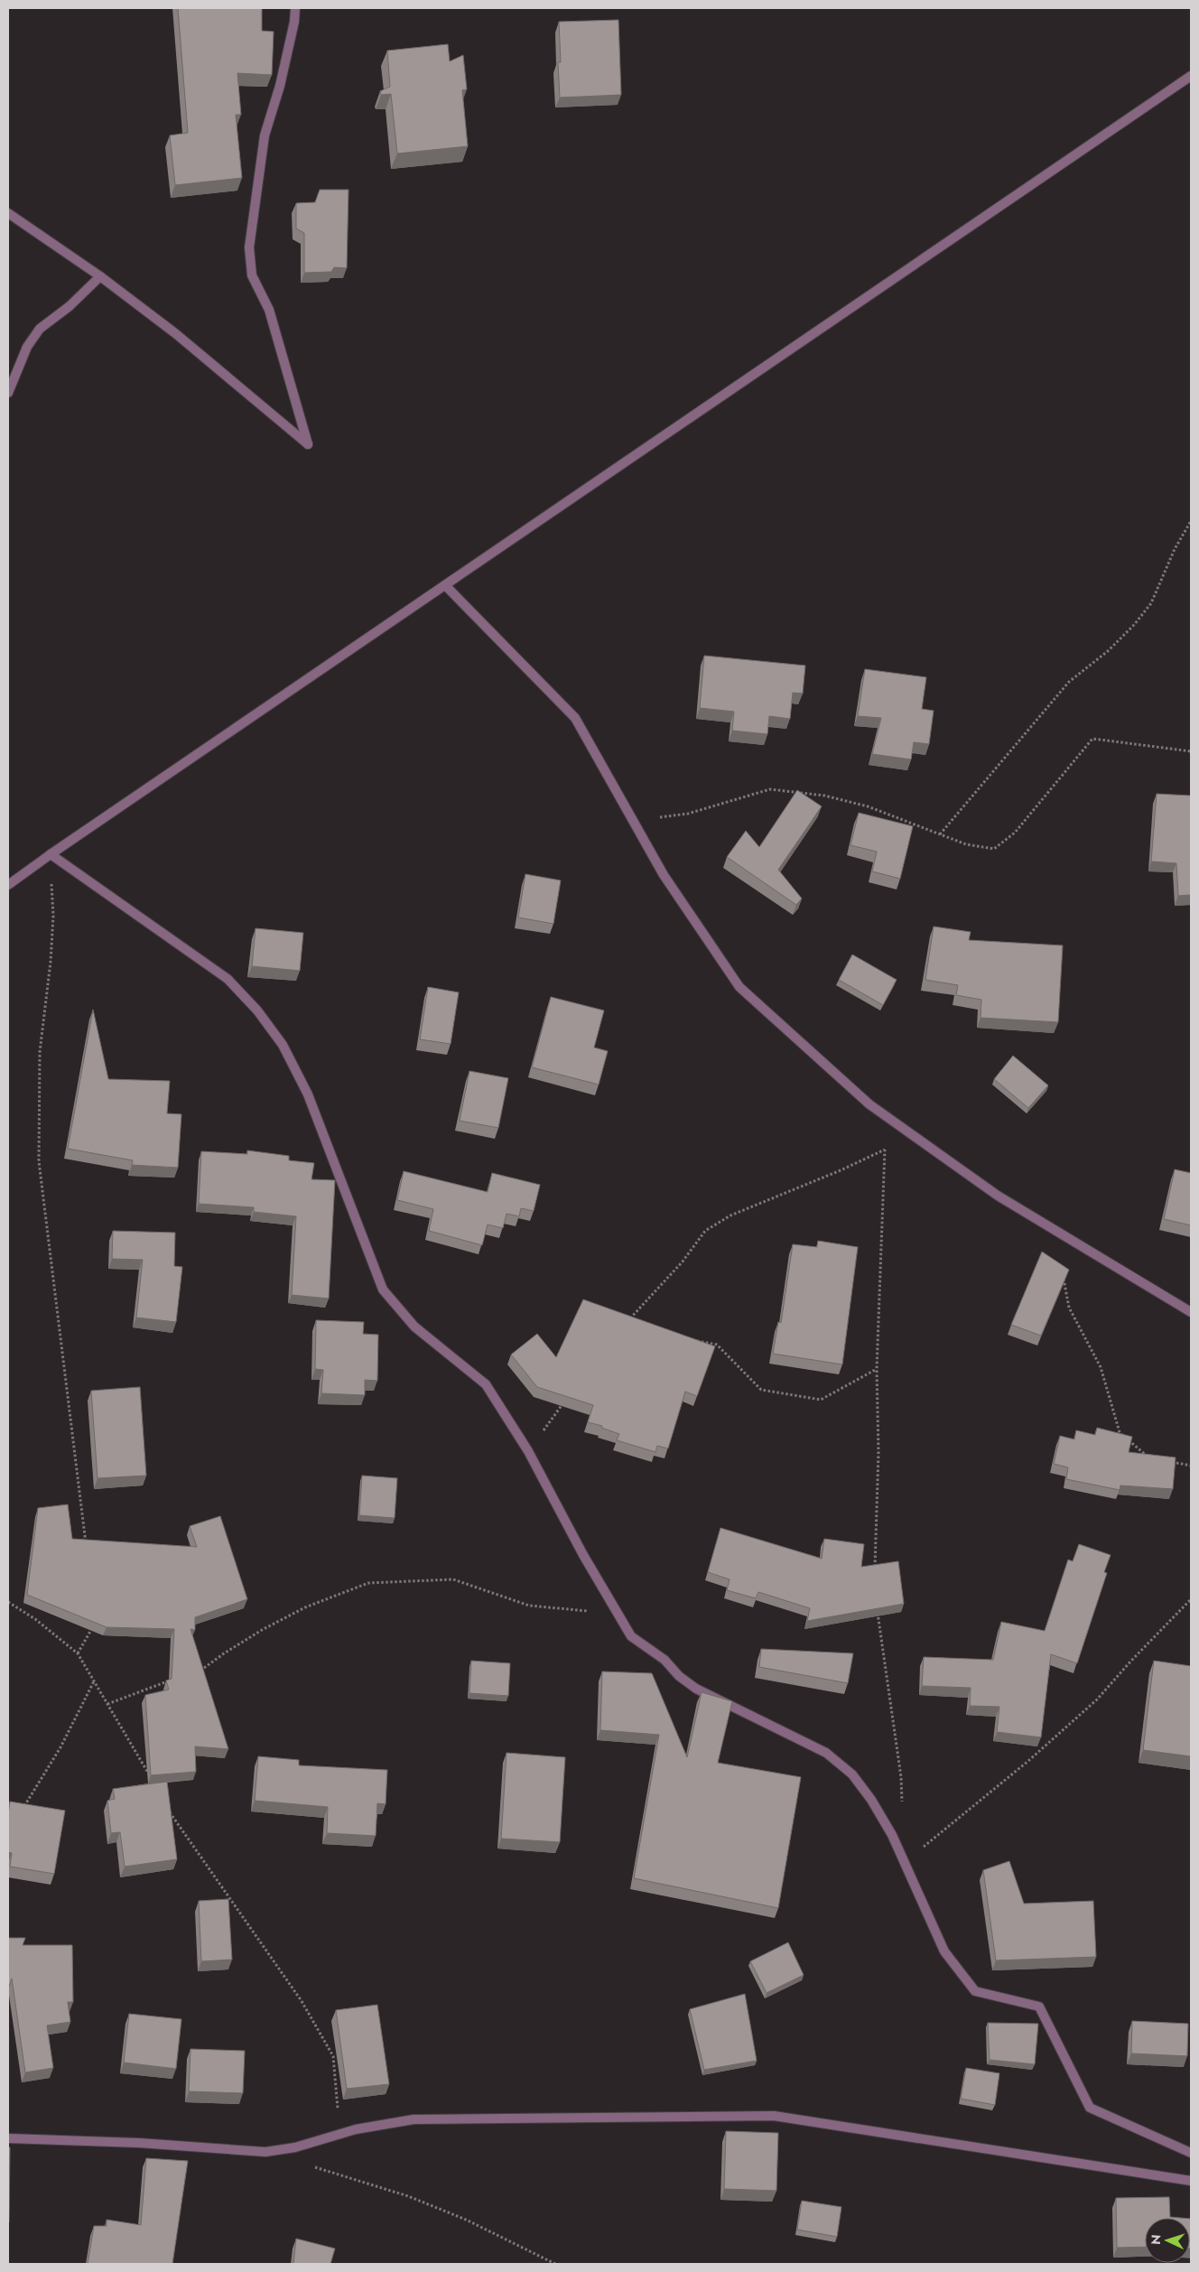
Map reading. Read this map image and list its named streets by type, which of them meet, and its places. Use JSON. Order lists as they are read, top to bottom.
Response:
{
  "north": "left"
}
